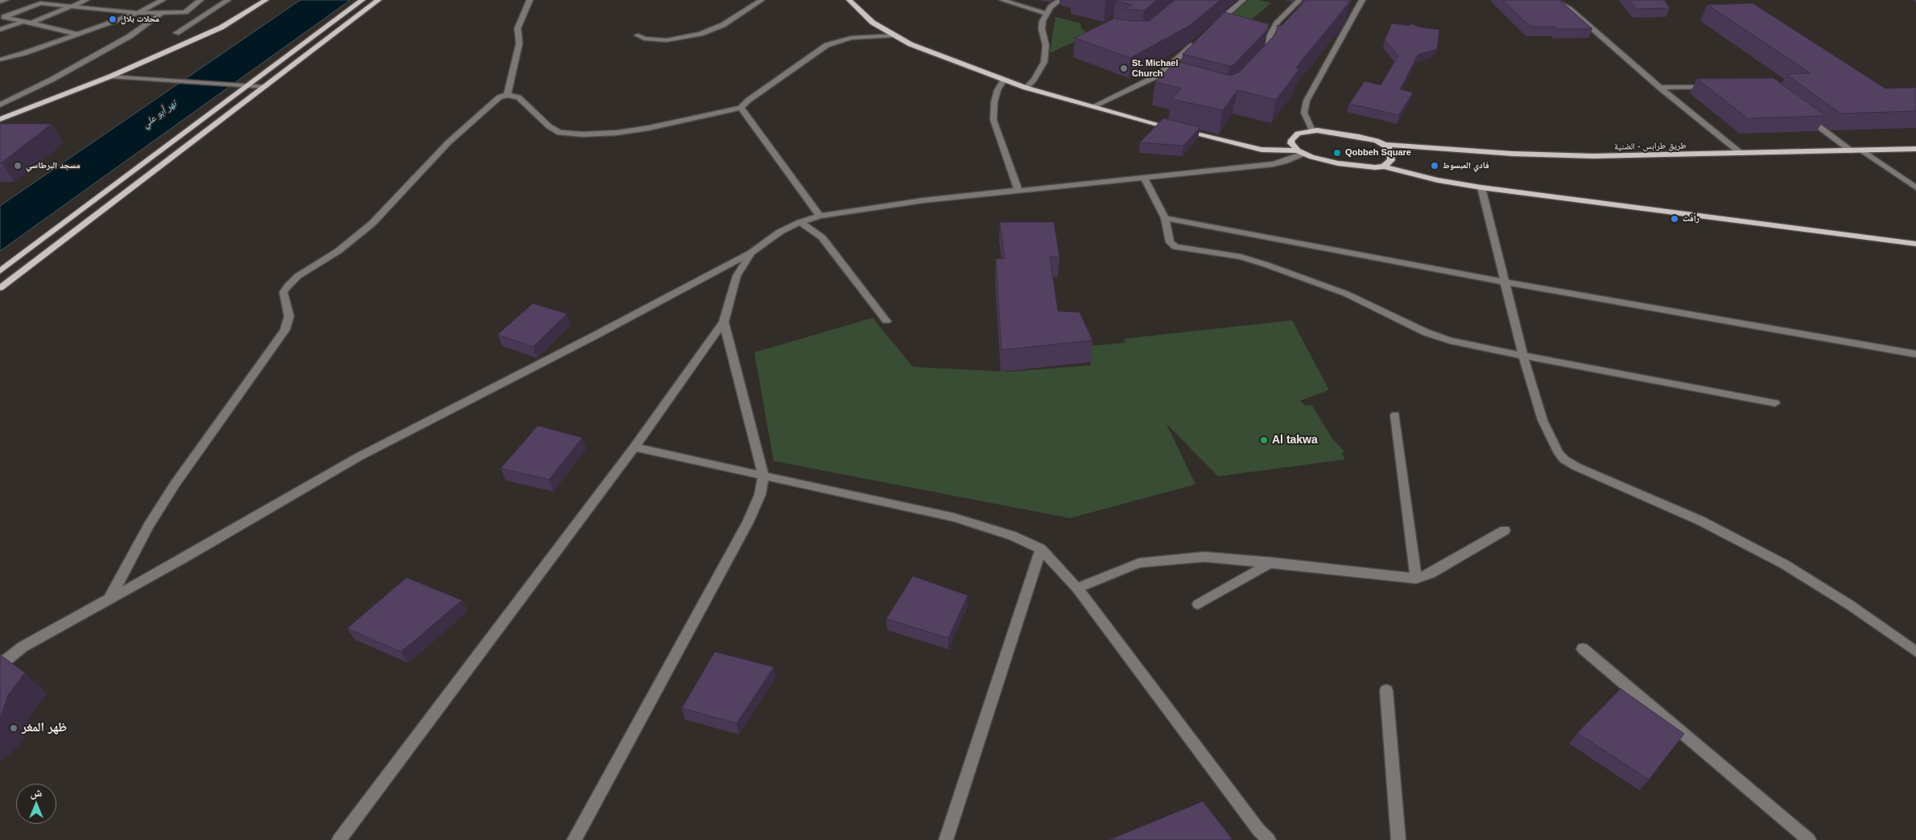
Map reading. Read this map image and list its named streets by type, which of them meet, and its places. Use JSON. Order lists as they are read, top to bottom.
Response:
{
  "streets": {
    "main road": ["طريق طرابس - الضنية"]
  },
  "water": ["نهر أبو علي"],
  "places": [
    "محلات بلال",
    "St. Michael Church",
    "Qobbeh Square",
    "مسجد البرطاسي",
    "فادي المبسوط",
    "رأفت",
    "Al takwa",
    "ظهر المغر"
  ],
  "north": "top"
}
